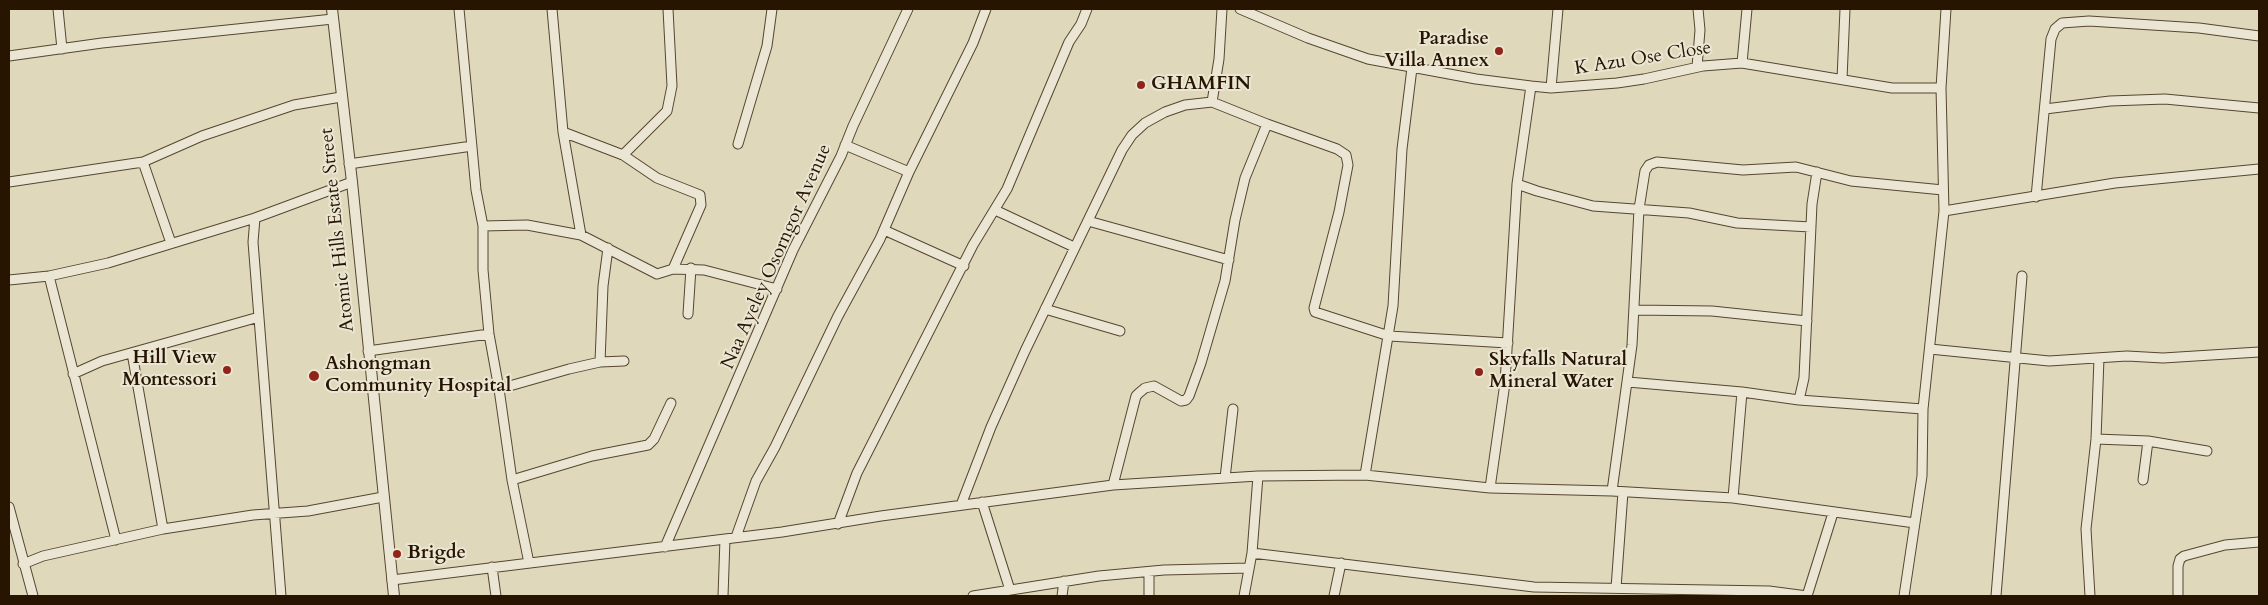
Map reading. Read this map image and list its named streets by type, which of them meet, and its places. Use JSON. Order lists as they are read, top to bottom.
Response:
{
  "streets": {
    "street": ["K Azu Ose Close", "Atomic Hills Estate Street", "Naa Ayeley Osorngor Avenue"]
  },
  "places": [
    "Paradise Villa Annex",
    "GHAMFIN",
    "Hill View Montessori",
    "Skyfalls Natural Mineral Water",
    "Ashongman Community Hospital",
    "Brigde"
  ]
}
